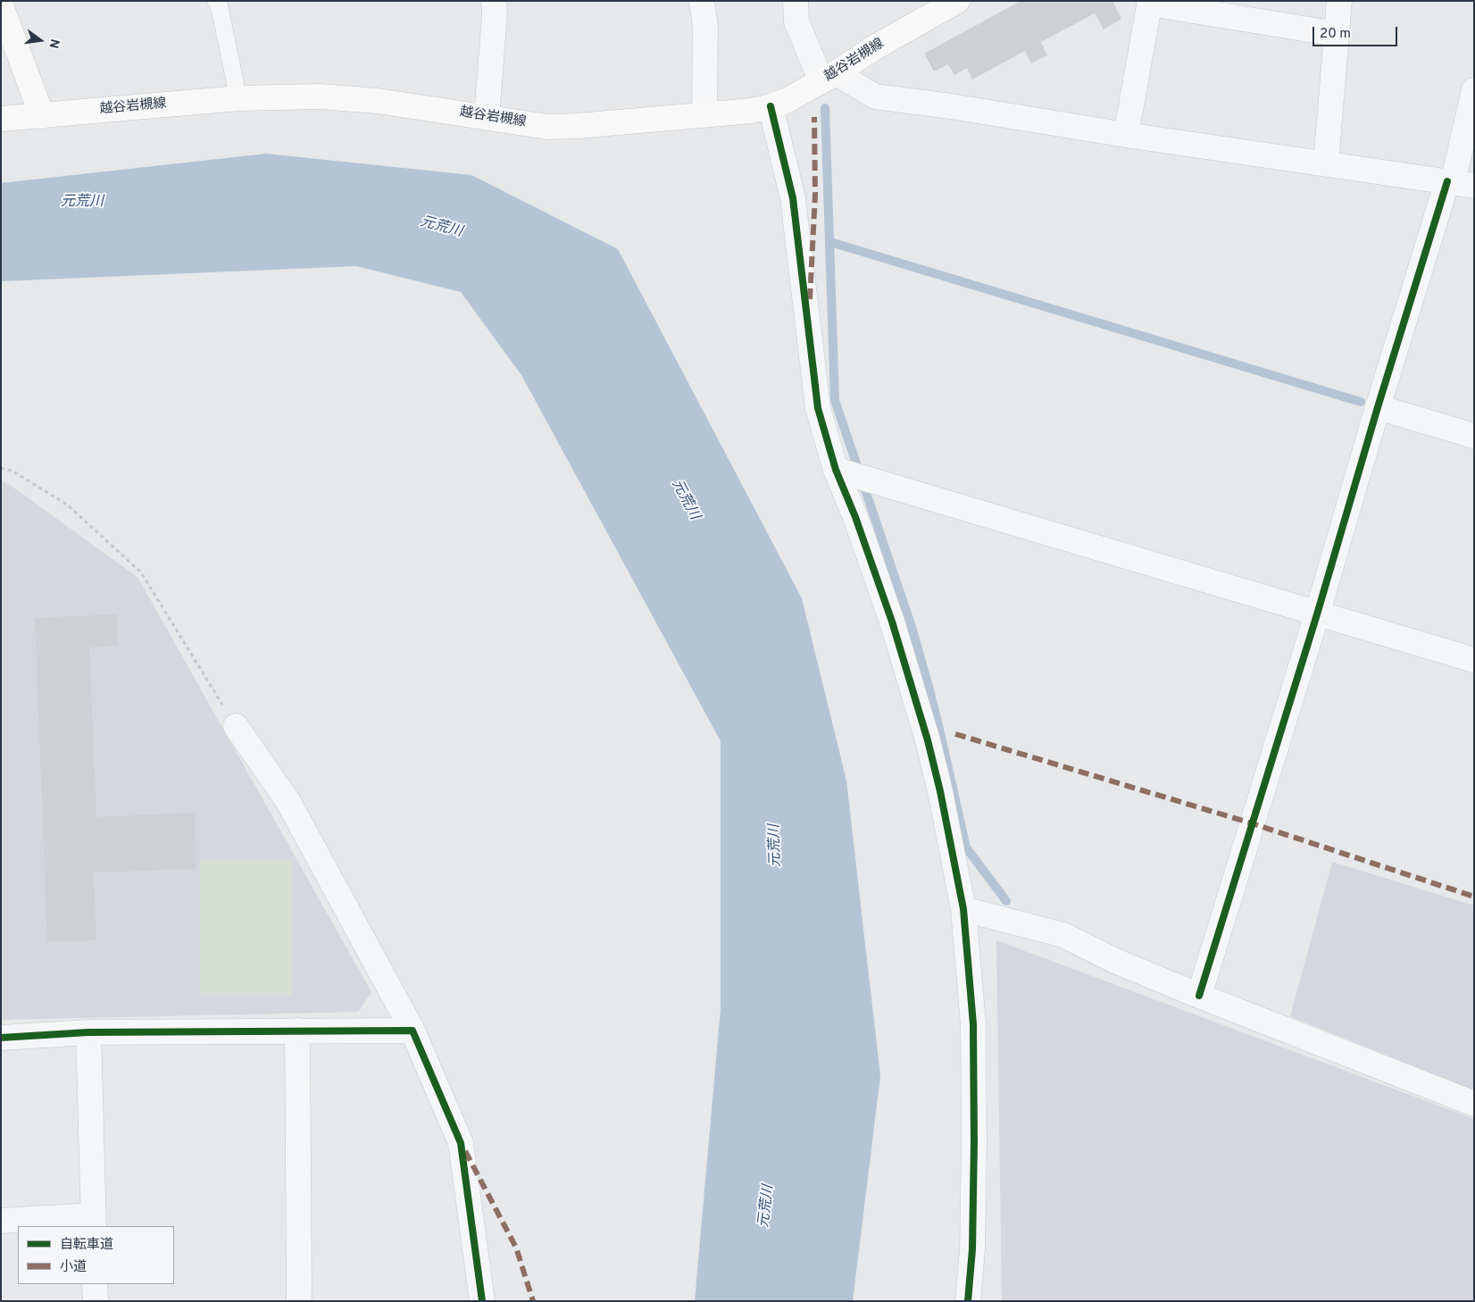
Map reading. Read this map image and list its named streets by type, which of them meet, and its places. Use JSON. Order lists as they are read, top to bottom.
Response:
{
  "streets": {
    "main road": ["越谷岩槻線"]
  },
  "water": ["元荒川"],
  "legend": ["自転車道", "小道"],
  "scale_bar": "20 m",
  "north": "right"
}
